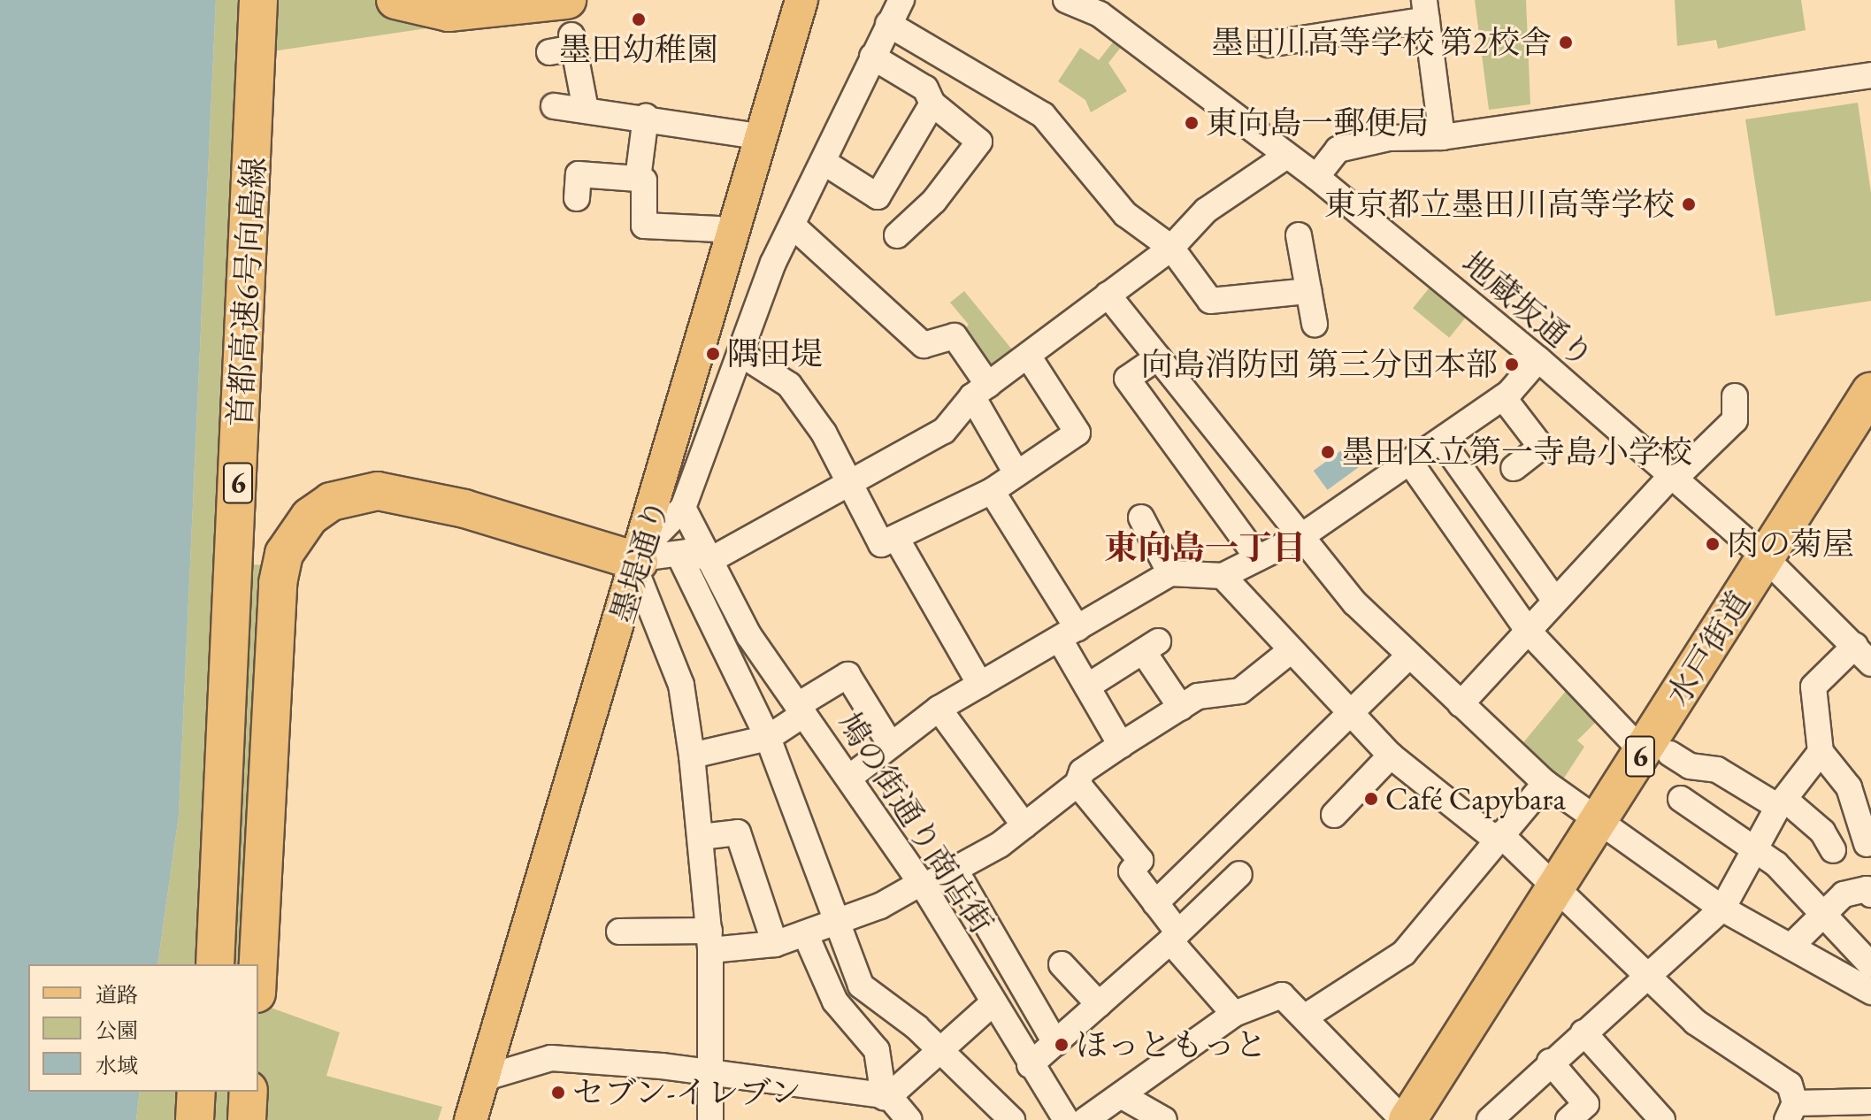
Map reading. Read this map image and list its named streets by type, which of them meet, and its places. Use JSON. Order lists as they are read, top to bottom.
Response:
{
  "streets": {
    "highway": ["首都高速6号向島線", "6", "水戸街道"],
    "main road": ["墨堤通り"],
    "street": ["地蔵坂通り", "鳩の街通り商店街"]
  },
  "crossings": [
    ["地蔵坂通り", "水戸街道"]
  ],
  "districts": ["東向島一丁目"],
  "places": [
    "墨田幼稚園",
    "墨田川高等学校 第2校舎",
    "東向島一郵便局",
    "東京都立墨田川高等学校",
    "隅田堤",
    "向島消防団 第三分団本部",
    "墨田区立第一寺島小学校",
    "肉の菊屋",
    "Café Capybara",
    "ほっともっと",
    "セブン-イレブン"
  ],
  "legend": ["道路", "公園", "水域"]
}
